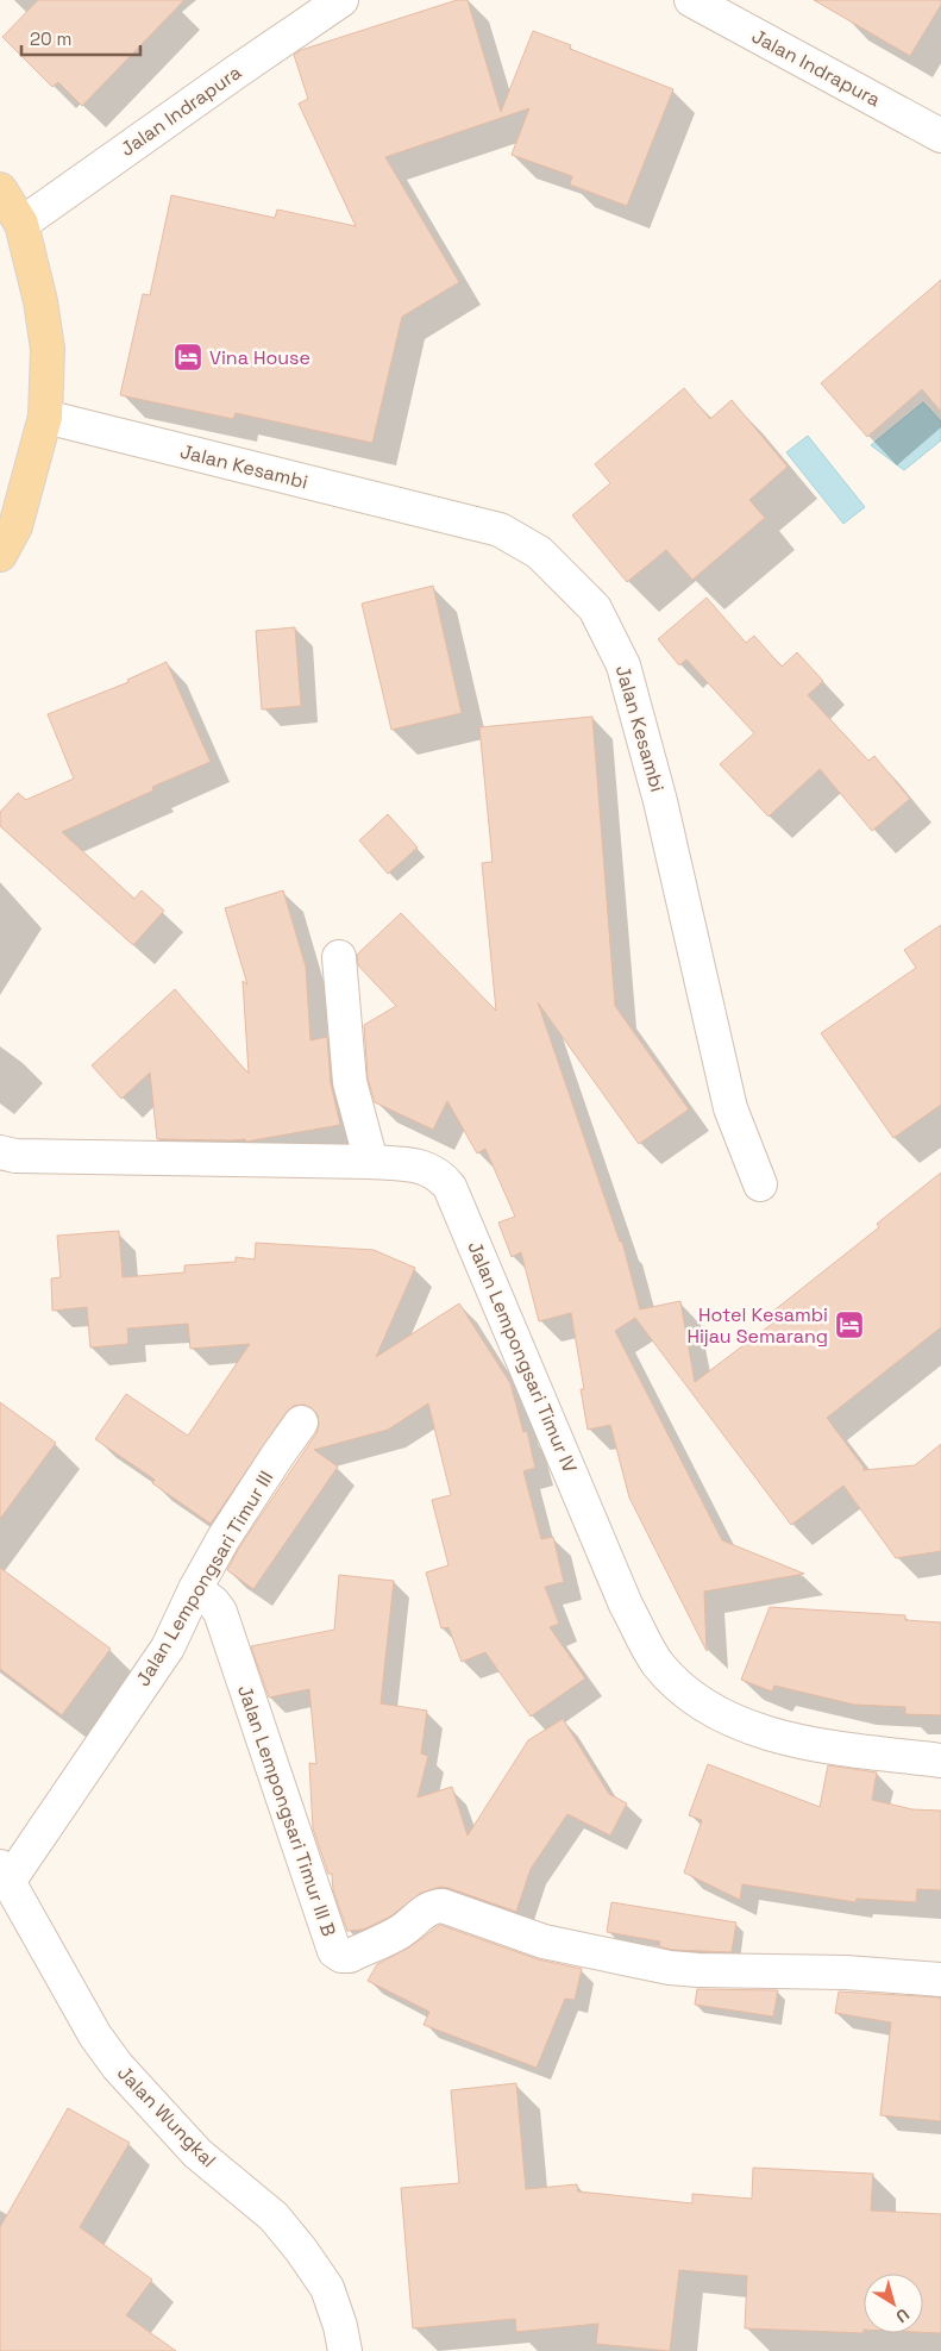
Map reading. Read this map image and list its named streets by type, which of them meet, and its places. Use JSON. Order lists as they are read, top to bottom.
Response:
{
  "streets": {
    "street": [
      "Jalan Indrapura",
      "Jalan Kesambi",
      "Jalan Lempongsari Timur IV",
      "Jalan Lempongsari Timur III",
      "Jalan Lempongsari Timur III B",
      "Jalan Wungkal"
    ]
  },
  "crossings": [
    ["Jalan Lempongsari Timur III", "Jalan Lempongsari Timur III B"],
    ["Jalan Lempongsari Timur III", "Jalan Wungkal"]
  ],
  "places": {
    "hotel": ["Vina House", "Hotel Kesambi Hijau Semarang"]
  },
  "scale_bar": "20 m",
  "north": "bottom right"
}
